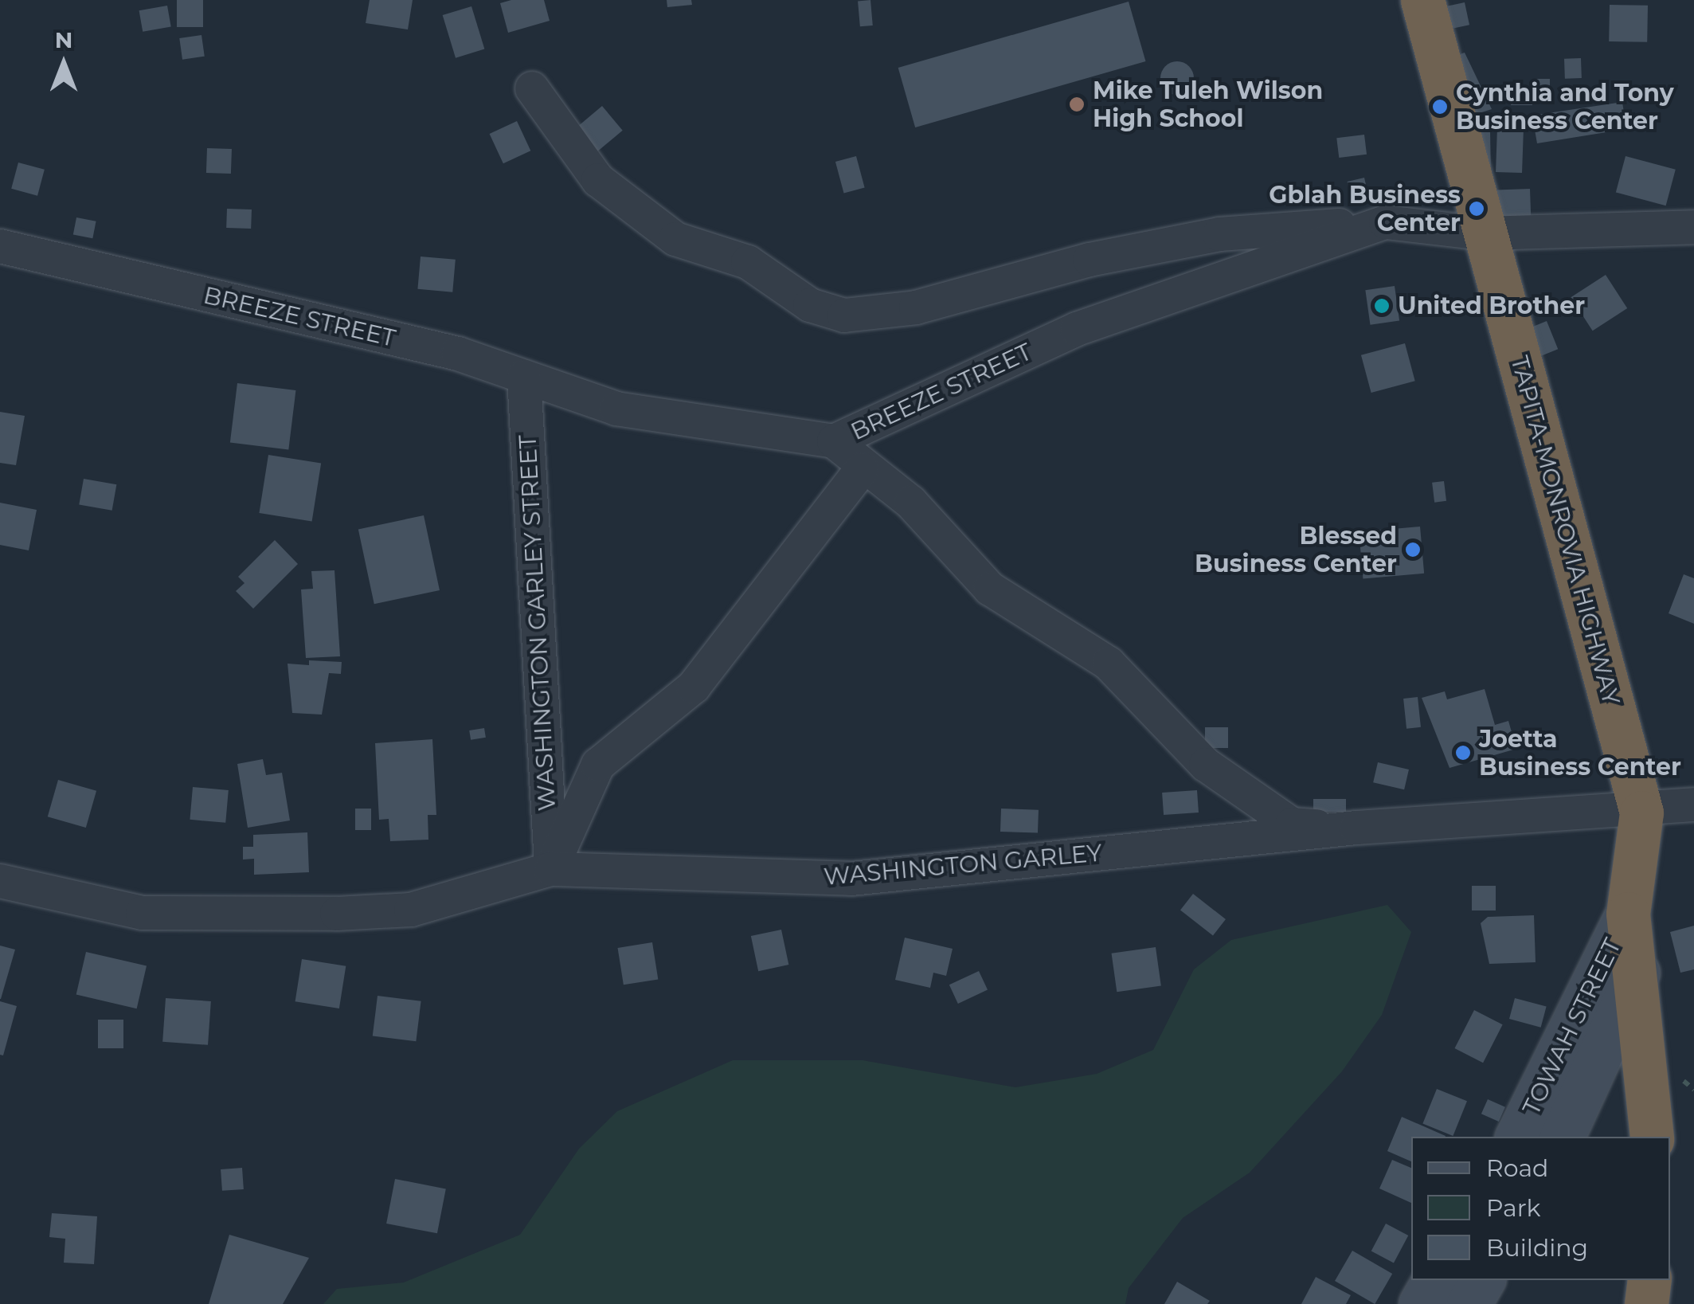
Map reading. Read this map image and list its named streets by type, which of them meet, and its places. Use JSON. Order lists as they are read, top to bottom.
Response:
{
  "streets": {
    "highway": ["TAPITA-MONROVIA HIGHWAY"],
    "street": [
      "BREEZE STREET",
      "WASHINGTON GARLEY STREET",
      "WASHINGTON GARLEY",
      "TOWAH STREET"
    ]
  },
  "crossings": [
    ["BREEZE STREET", "TAPITA-MONROVIA HIGHWAY"],
    ["BREEZE STREET", "WASHINGTON GARLEY STREET"],
    ["TAPITA-MONROVIA HIGHWAY", "WASHINGTON GARLEY"],
    ["TAPITA-MONROVIA HIGHWAY", "TOWAH STREET"],
    ["WASHINGTON GARLEY STREET", "WASHINGTON GARLEY"]
  ],
  "places": [
    "Mike Tuleh Wilson High School",
    "Cynthia and Tony Business Center",
    "Gblah Business Center",
    "United Brother",
    "Blessed Business Center",
    "Joetta Business Center"
  ],
  "legend": ["Road", "Park", "Building"],
  "north": "top"
}
